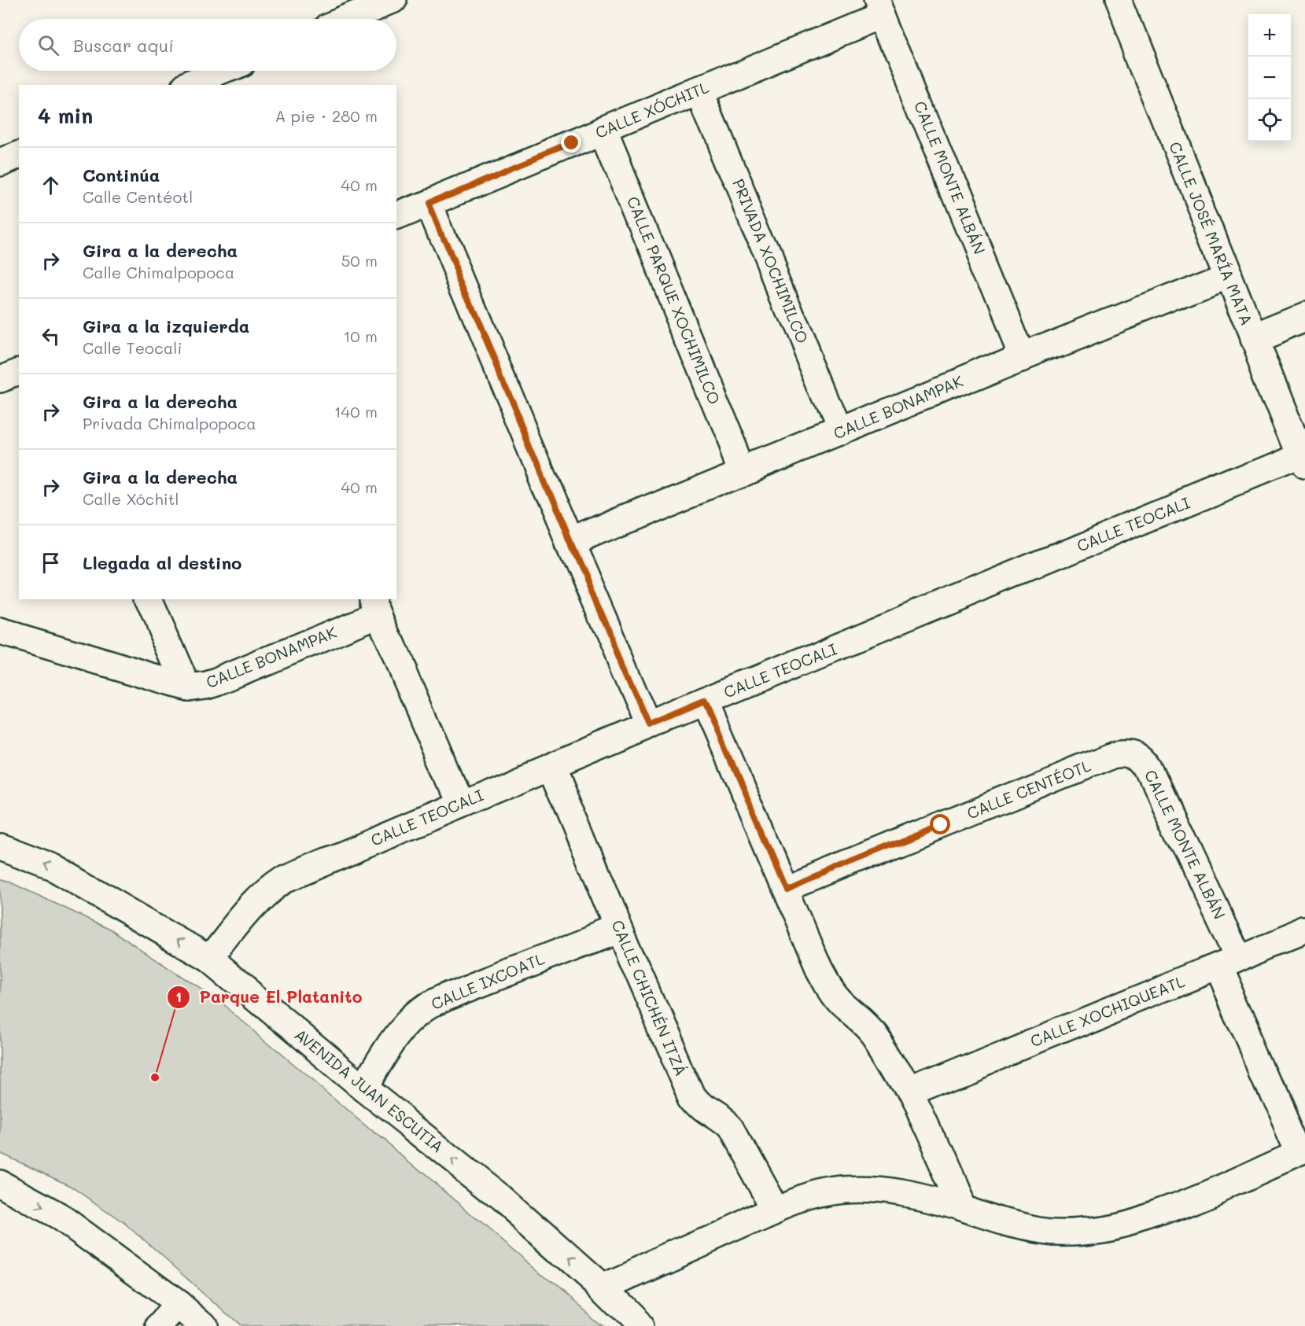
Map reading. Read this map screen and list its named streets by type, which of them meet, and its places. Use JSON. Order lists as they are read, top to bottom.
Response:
{
  "streets": {
    "street": [
      "CALLE XÓCHITL",
      "CALLE MONTE ALBÁN",
      "CALLE JOSÉ MARÍA MATA",
      "PRIVADA XOCHIMILCO",
      "CALLE PARQUE XOCHIMILCO",
      "CALLE BONAMPAK",
      "CALLE TEOCALI",
      "CALLE CENTÉOTL",
      "CALLE IXCOATL",
      "CALLE CHICHÉN ITZÁ",
      "CALLE XOCHIQUEATL",
      "AVENIDA JUAN ESCUTIA"
    ]
  },
  "crossings": [
    ["CALLE XÓCHITL", "CALLE MONTE ALBÁN"],
    ["CALLE XÓCHITL", "PRIVADA XOCHIMILCO"],
    ["CALLE XÓCHITL", "CALLE PARQUE XOCHIMILCO"],
    ["CALLE MONTE ALBÁN", "CALLE BONAMPAK"],
    ["CALLE MONTE ALBÁN", "CALLE CENTÉOTL"],
    ["CALLE MONTE ALBÁN", "CALLE XOCHIQUEATL"],
    ["CALLE JOSÉ MARÍA MATA", "CALLE BONAMPAK"],
    ["CALLE JOSÉ MARÍA MATA", "CALLE TEOCALI"],
    ["PRIVADA XOCHIMILCO", "CALLE BONAMPAK"],
    ["CALLE PARQUE XOCHIMILCO", "CALLE BONAMPAK"],
    ["CALLE TEOCALI", "CALLE CHICHÉN ITZÁ"],
    ["CALLE TEOCALI", "AVENIDA JUAN ESCUTIA"],
    ["CALLE IXCOATL", "CALLE CHICHÉN ITZÁ"],
    ["CALLE IXCOATL", "AVENIDA JUAN ESCUTIA"]
  ],
  "one_way": ["AVENIDA JUAN ESCUTIA"],
  "places": ["Parque El Platanito"],
  "page": {
    "map_buttons": ["+", "−"],
    "search": "Buscar aquí",
    "heading": ["4 min", "A pie · 280 m"],
    "list": [
      ["Continúa", "Calle Centéotl", "40 m"],
      ["Gira a la derecha", "Calle Chimalpopoca", "50 m"],
      ["Gira a la izquierda", "Calle Teocali", "10 m"],
      ["Gira a la derecha", "Privada Chimalpopoca", "140 m"],
      ["Gira a la derecha", "Calle Xóchitl", "40 m"],
      "Llegada al destino"
    ]
  }
}
